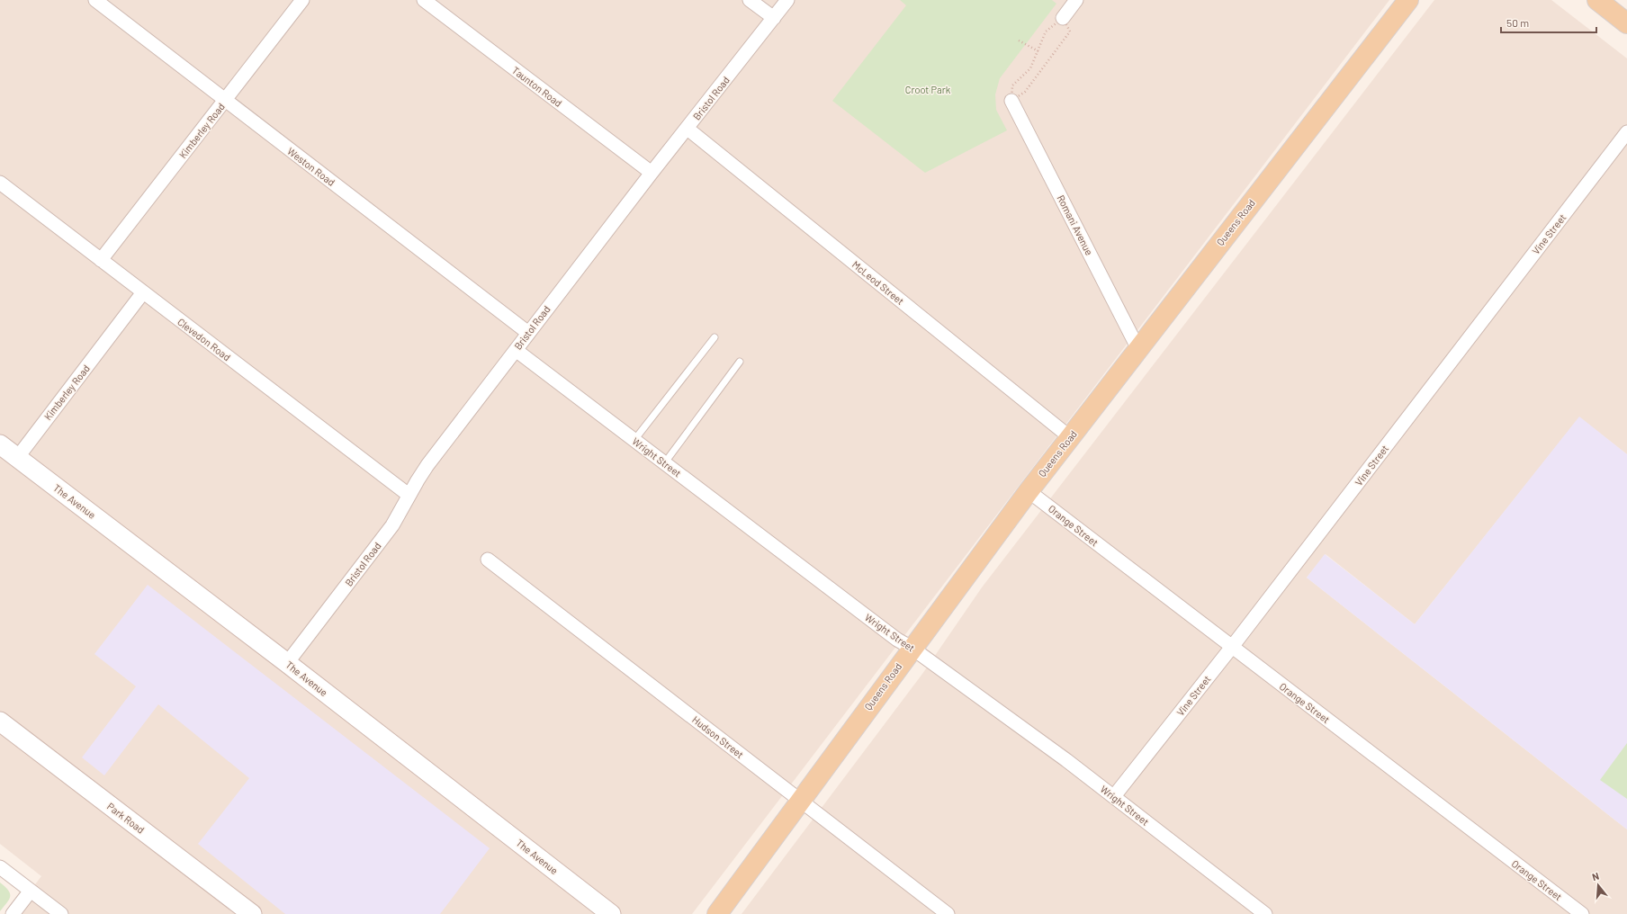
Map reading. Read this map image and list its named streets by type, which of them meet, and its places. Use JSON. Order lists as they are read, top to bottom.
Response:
{
  "streets": {
    "main road": ["Queens Road"],
    "street": [
      "Taunton Road",
      "Bristol Road",
      "Kimberley Road",
      "Weston Road",
      "Romani Avenue",
      "Vine Street",
      "McLeod Street",
      "Clevedon Road",
      "Wright Street",
      "The Avenue",
      "Orange Street",
      "Hudson Street",
      "Park Road"
    ]
  },
  "crossings": [
    ["Taunton Road", "Bristol Road"],
    ["Bristol Road", "Weston Road"],
    ["Bristol Road", "McLeod Street"],
    ["Bristol Road", "Clevedon Road"],
    ["Bristol Road", "Wright Street"],
    ["Bristol Road", "The Avenue"],
    ["Kimberley Road", "Weston Road"],
    ["Kimberley Road", "Clevedon Road"],
    ["Kimberley Road", "The Avenue"],
    ["Queens Road", "Romani Avenue"],
    ["Queens Road", "McLeod Street"],
    ["Queens Road", "Wright Street"],
    ["Queens Road", "Orange Street"],
    ["Queens Road", "Hudson Street"],
    ["Vine Street", "Wright Street"],
    ["Vine Street", "Orange Street"]
  ],
  "parks": ["Croot Park"],
  "scale_bar": "50 m",
  "north": "top"
}
